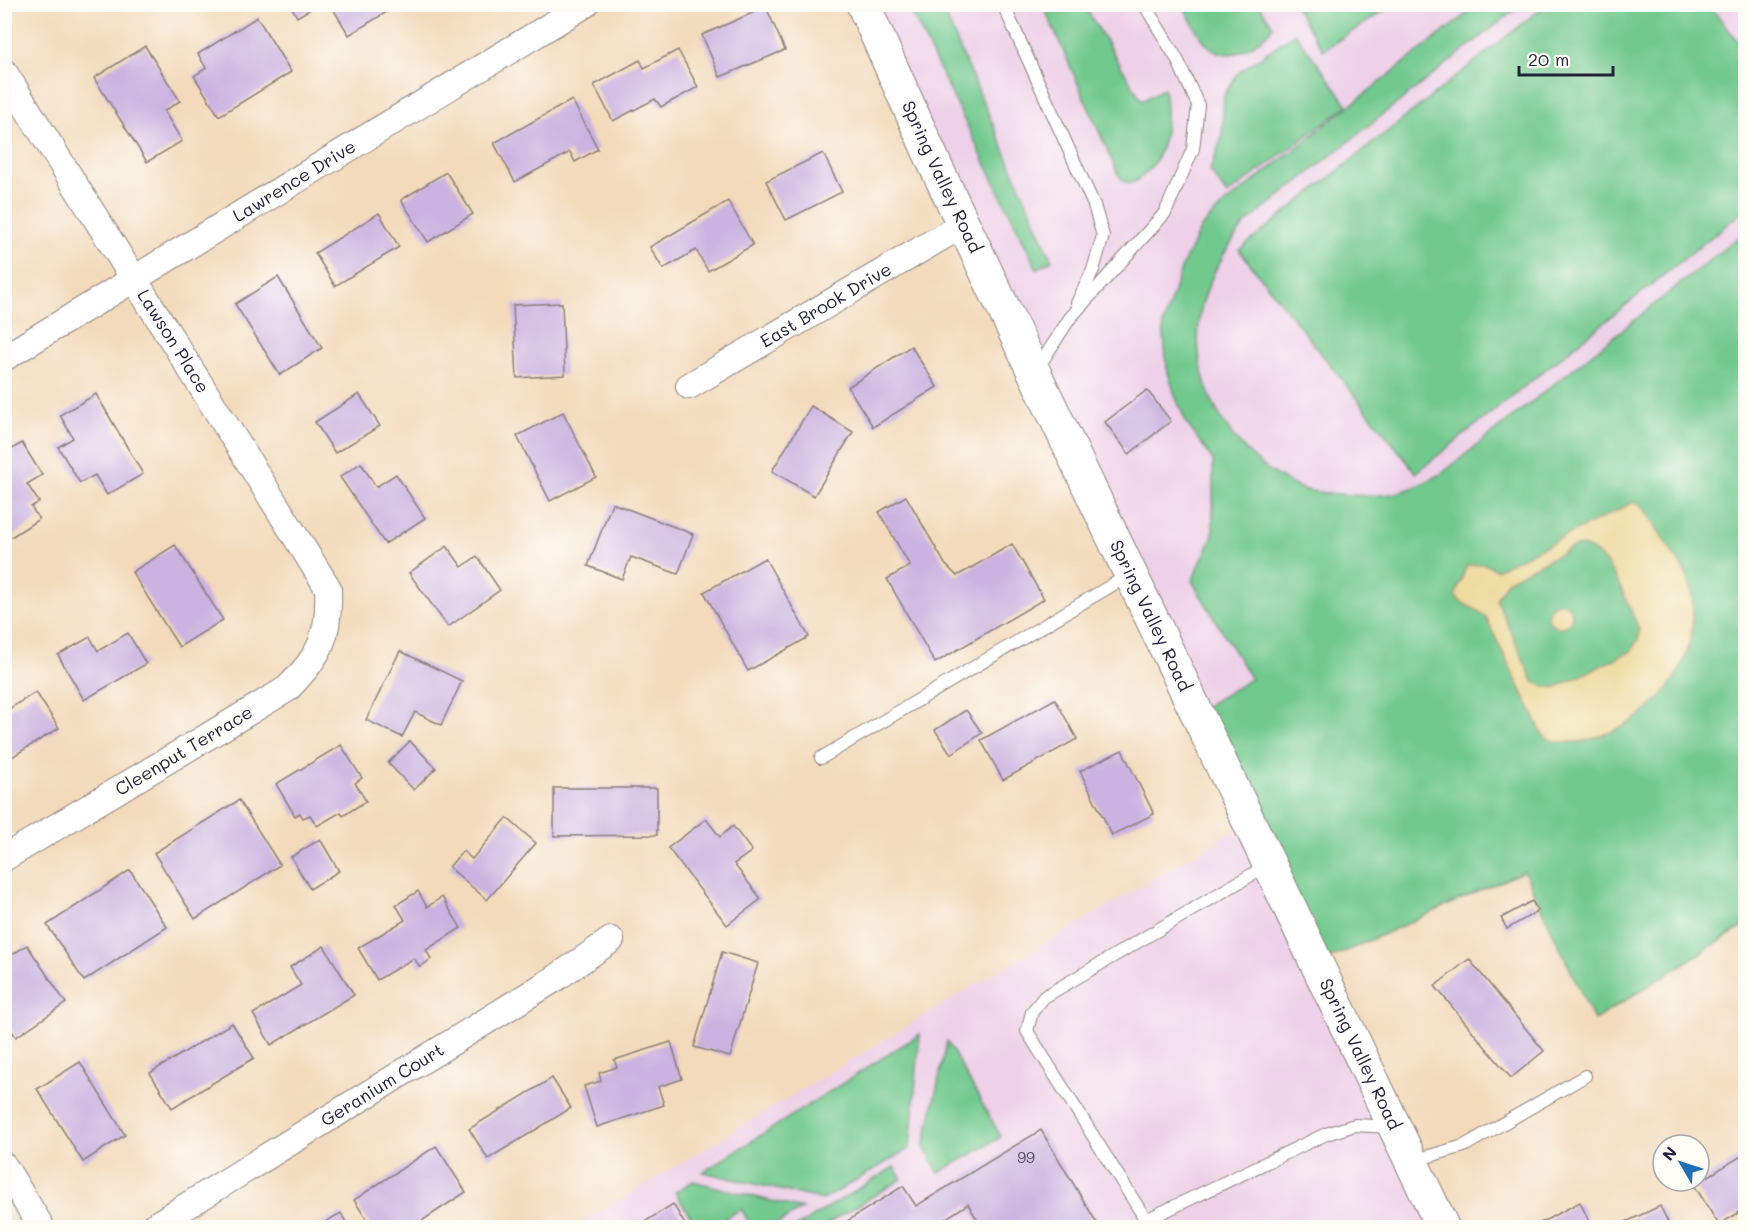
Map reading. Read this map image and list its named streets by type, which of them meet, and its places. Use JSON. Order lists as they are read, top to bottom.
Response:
{
  "streets": {
    "street": [
      "Spring Valley Road",
      "Lawrence Drive",
      "East Brook Drive",
      "Lawson Place",
      "Cleenput Terrace",
      "Geranium Court"
    ]
  },
  "crossings": [
    ["Spring Valley Road", "East Brook Drive"],
    ["Lawrence Drive", "Lawson Place"],
    ["Lawson Place", "Cleenput Terrace"]
  ],
  "house_numbers": ["99"],
  "scale_bar": "20 m",
  "north": "top left"
}
